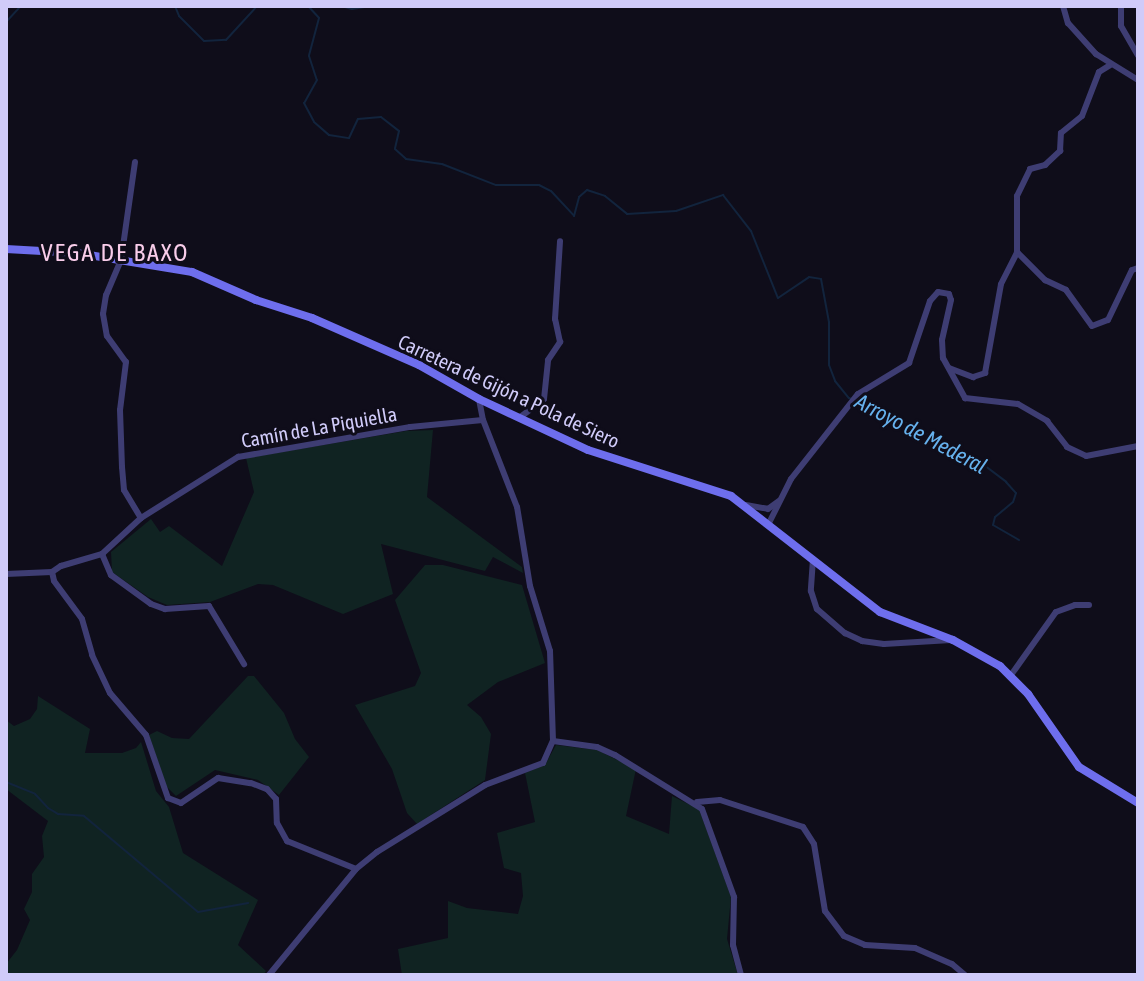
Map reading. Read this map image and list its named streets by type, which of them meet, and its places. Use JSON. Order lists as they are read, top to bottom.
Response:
{
  "streets": {
    "street": ["Carretera de Gijón a Pola de Siero", "Camín de La Piquiella"]
  },
  "districts": ["VEGA DE BAXO"],
  "water": ["Arroyo de Mederal"]
}
